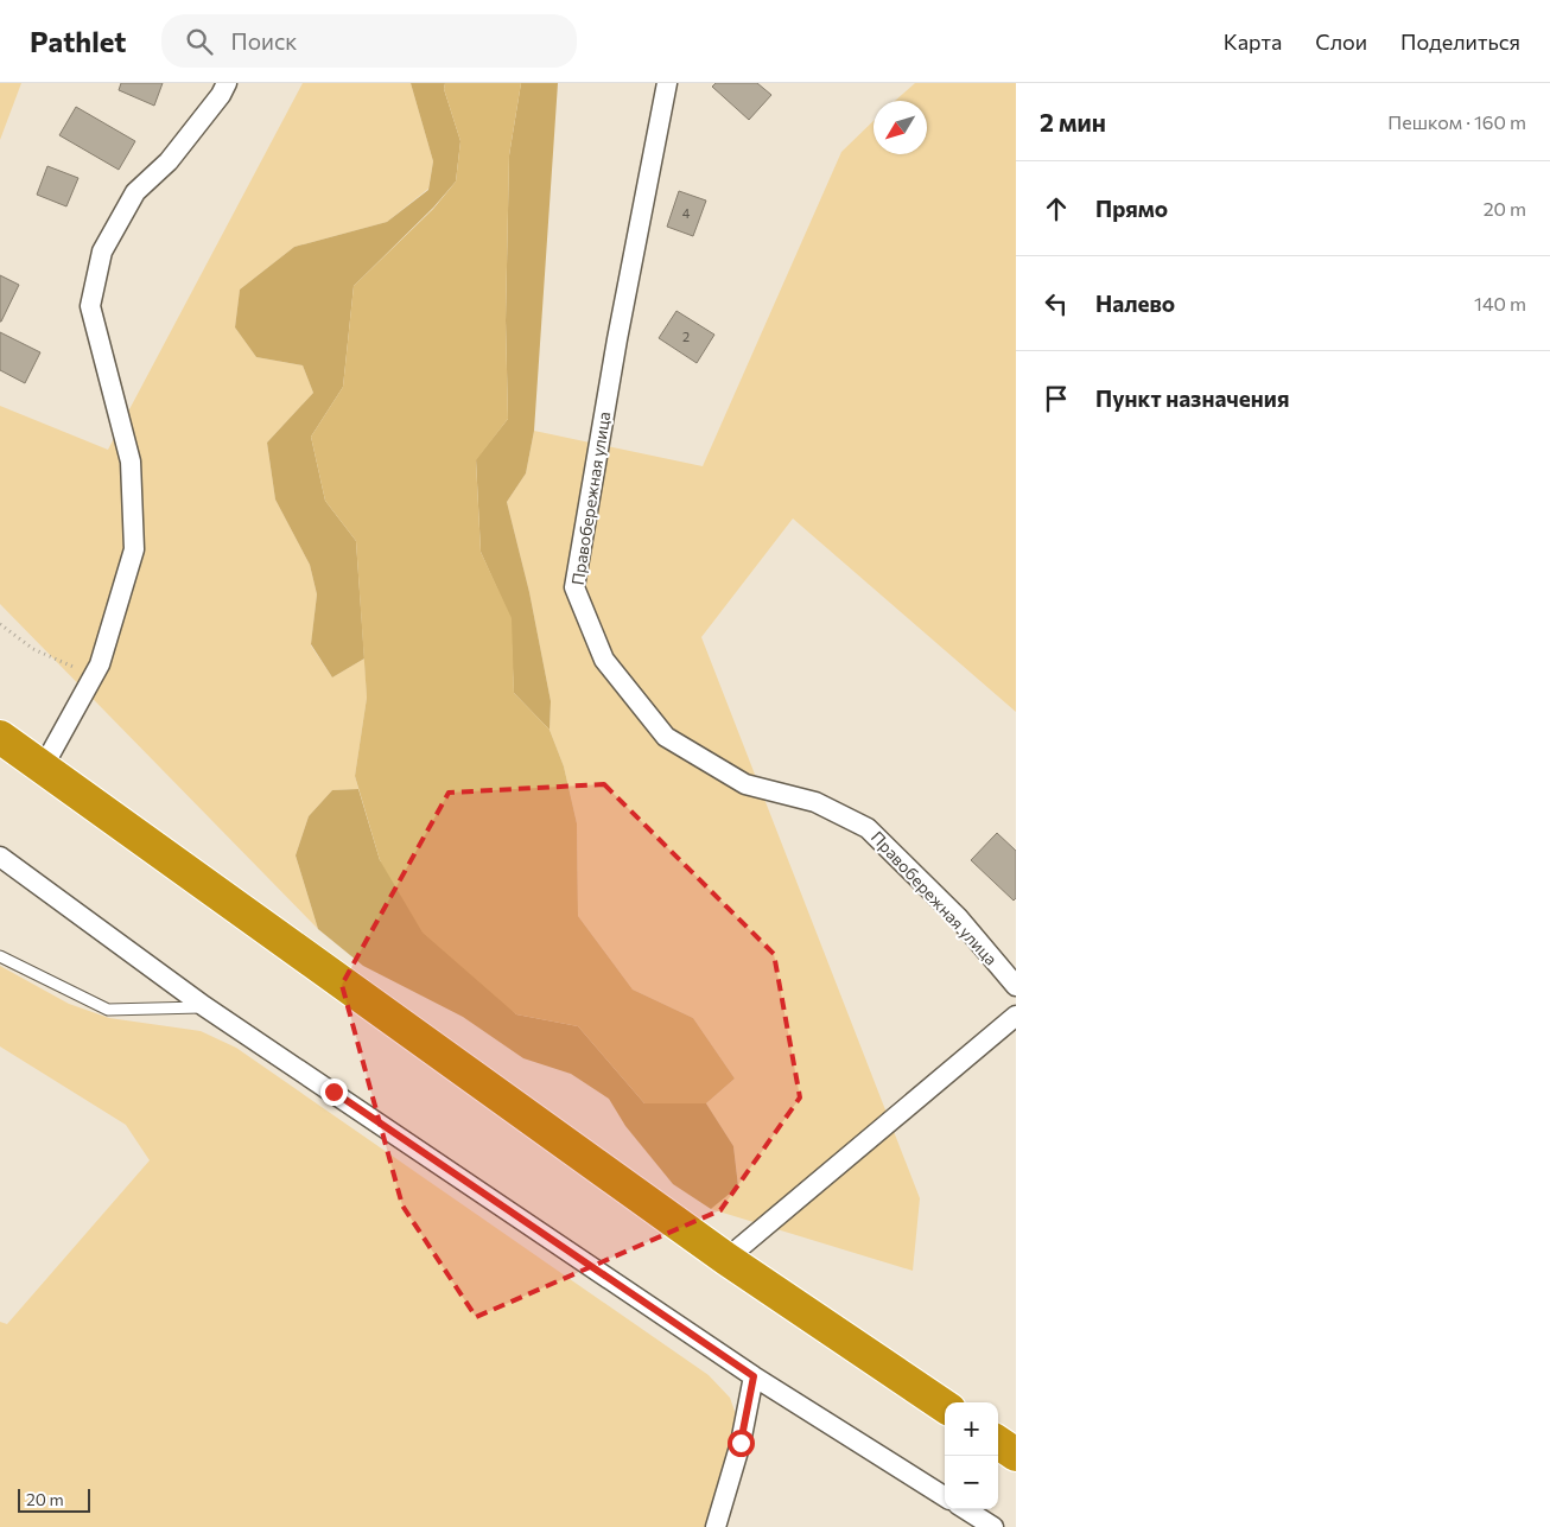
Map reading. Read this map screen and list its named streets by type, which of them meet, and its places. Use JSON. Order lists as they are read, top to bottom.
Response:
{
  "streets": {
    "street": ["Правобережная улица"]
  },
  "house_numbers": ["4", "2"],
  "scale_bar": "20 m",
  "north": "bottom left",
  "page": {
    "header": "Pathlet",
    "search": "Поиск",
    "nav": ["Карта", "Слои", "Поделиться"],
    "heading": ["2 мин", "Пешком · 160 m"],
    "list": [
      ["Прямо", "20 m"],
      ["Налево", "140 m"],
      "Пункт назначения"
    ],
    "map_buttons": ["+", "−"],
    "scale": "20 m"
  }
}
